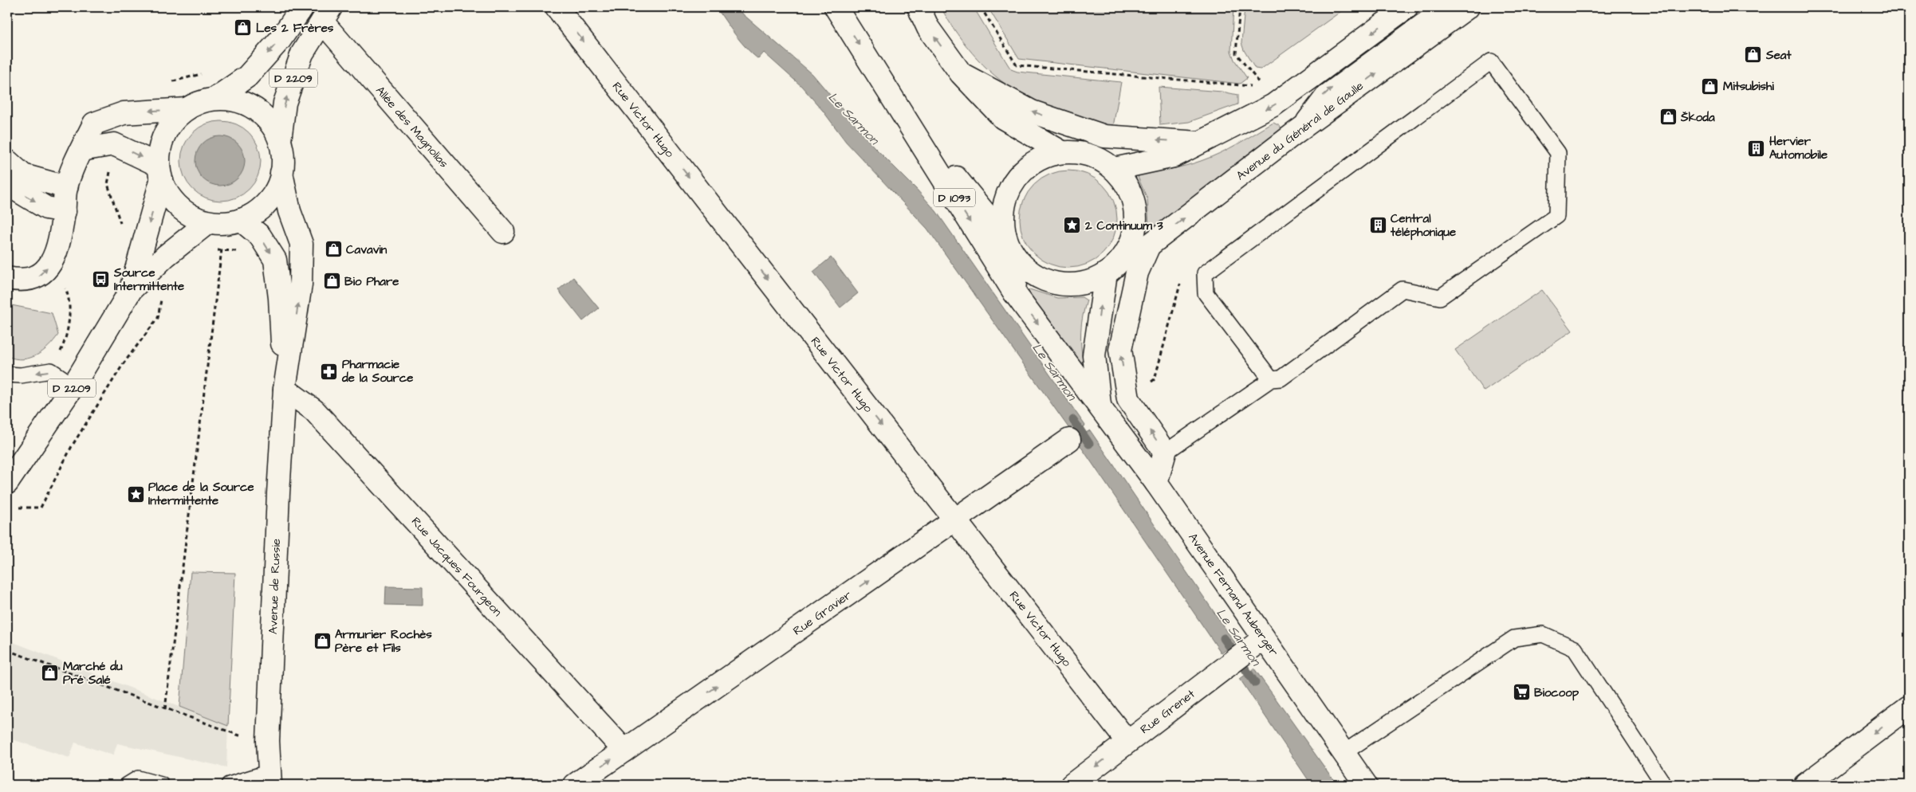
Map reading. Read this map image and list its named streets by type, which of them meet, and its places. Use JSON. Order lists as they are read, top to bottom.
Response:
{
  "streets": {
    "main road": [
      "D 2209",
      "Rue Victor Hugo",
      "Allée des Magnolias",
      "Avenue du Général de Gaulle",
      "D 1093",
      "Rue Jacques Fourgeon",
      "Avenue de Russie",
      "Avenue Fernand Auberger",
      "Rue Gravier",
      "Rue Grenet"
    ]
  },
  "crossings": [
    ["D 2209", "Allée des Magnolias"],
    ["D 2209", "Avenue de Russie"],
    ["Rue Victor Hugo", "Rue Gravier"],
    ["Rue Victor Hugo", "Rue Grenet"],
    ["Avenue du Général de Gaulle", "Avenue Fernand Auberger"],
    ["Rue Jacques Fourgeon", "Avenue de Russie"],
    ["Rue Jacques Fourgeon", "Rue Gravier"],
    ["Avenue Fernand Auberger", "Rue Grenet"]
  ],
  "one_way": ["Rue Victor Hugo", "Rue Gravier"],
  "water": ["Le Sarmon"],
  "places": {
    "shop": [
      "Les 2 Frères",
      "Seat",
      "Mitsubishi",
      "Škoda",
      "Cavavin",
      "Bio Phare",
      "Armurier Rochès Père et Fils",
      "Marché du Pré Salé"
    ],
    "building": ["Hervier Automobile", "Central téléphonique"],
    "place": ["2 Continuum 3", "Place de la Source Intermittente"],
    "bus stop": ["Source Intermittente"],
    "pharmacy": ["Pharmacie de la Source"],
    "supermarket": ["Biocoop"]
  }
}
